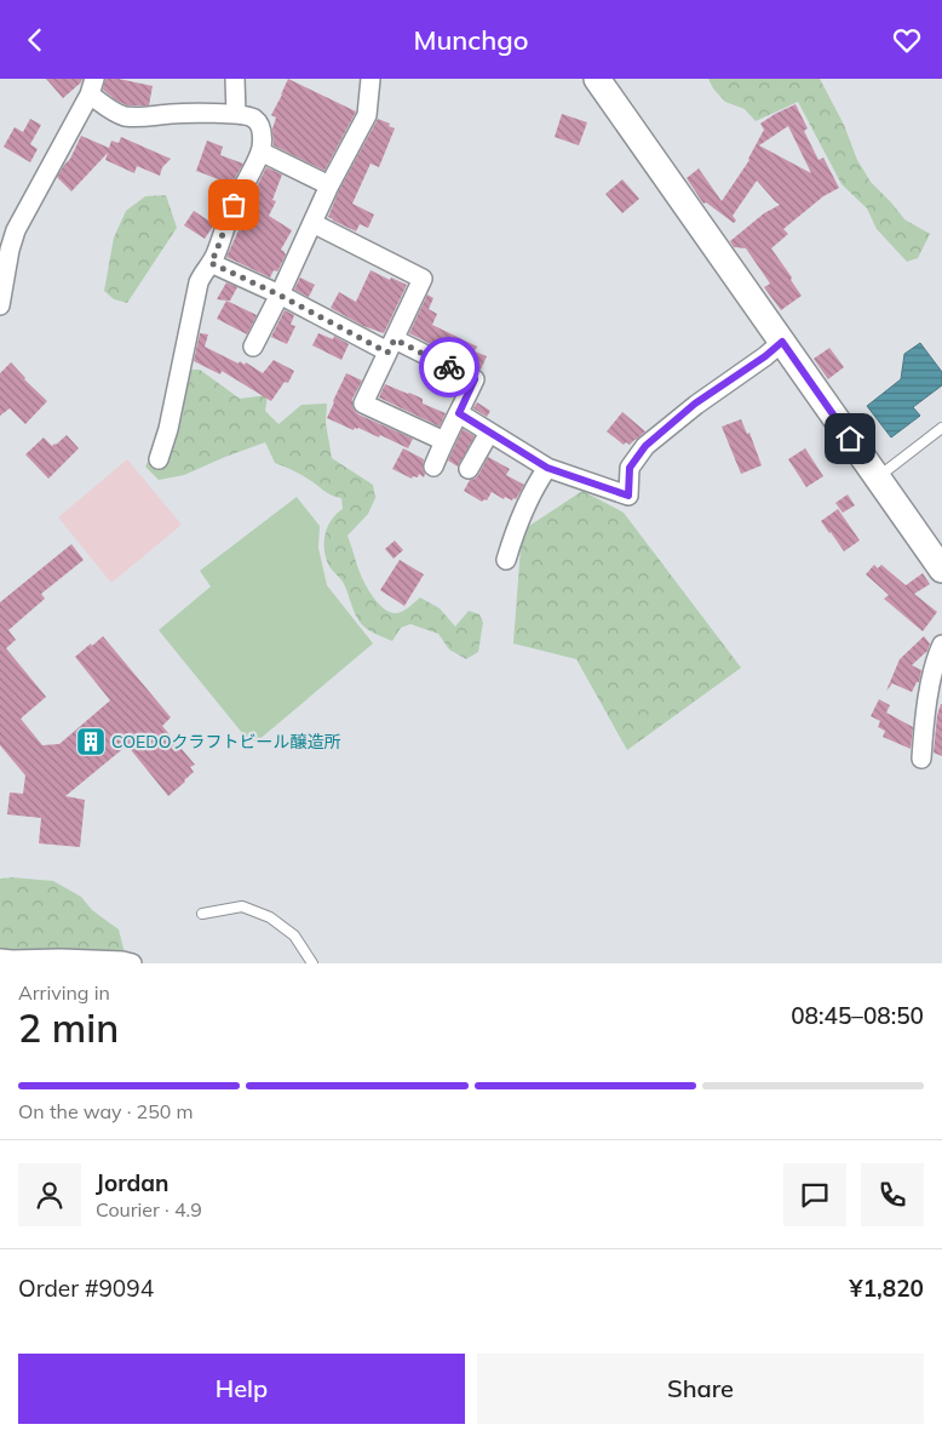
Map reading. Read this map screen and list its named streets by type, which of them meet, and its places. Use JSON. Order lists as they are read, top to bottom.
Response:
{
  "places": {
    "building": ["COEDOクラフトビール醸造所"]
  },
  "page": {
    "header": "Munchgo",
    "heading": ["2 min", "Arriving in", "08:45–08:50"],
    "panel": [
      "Jordan",
      "Courier · 4.9",
      "Order #9094",
      "¥1,820"
    ],
    "bar": "On the way · 250 m",
    "buttons": ["Help", "Share"]
  }
}
